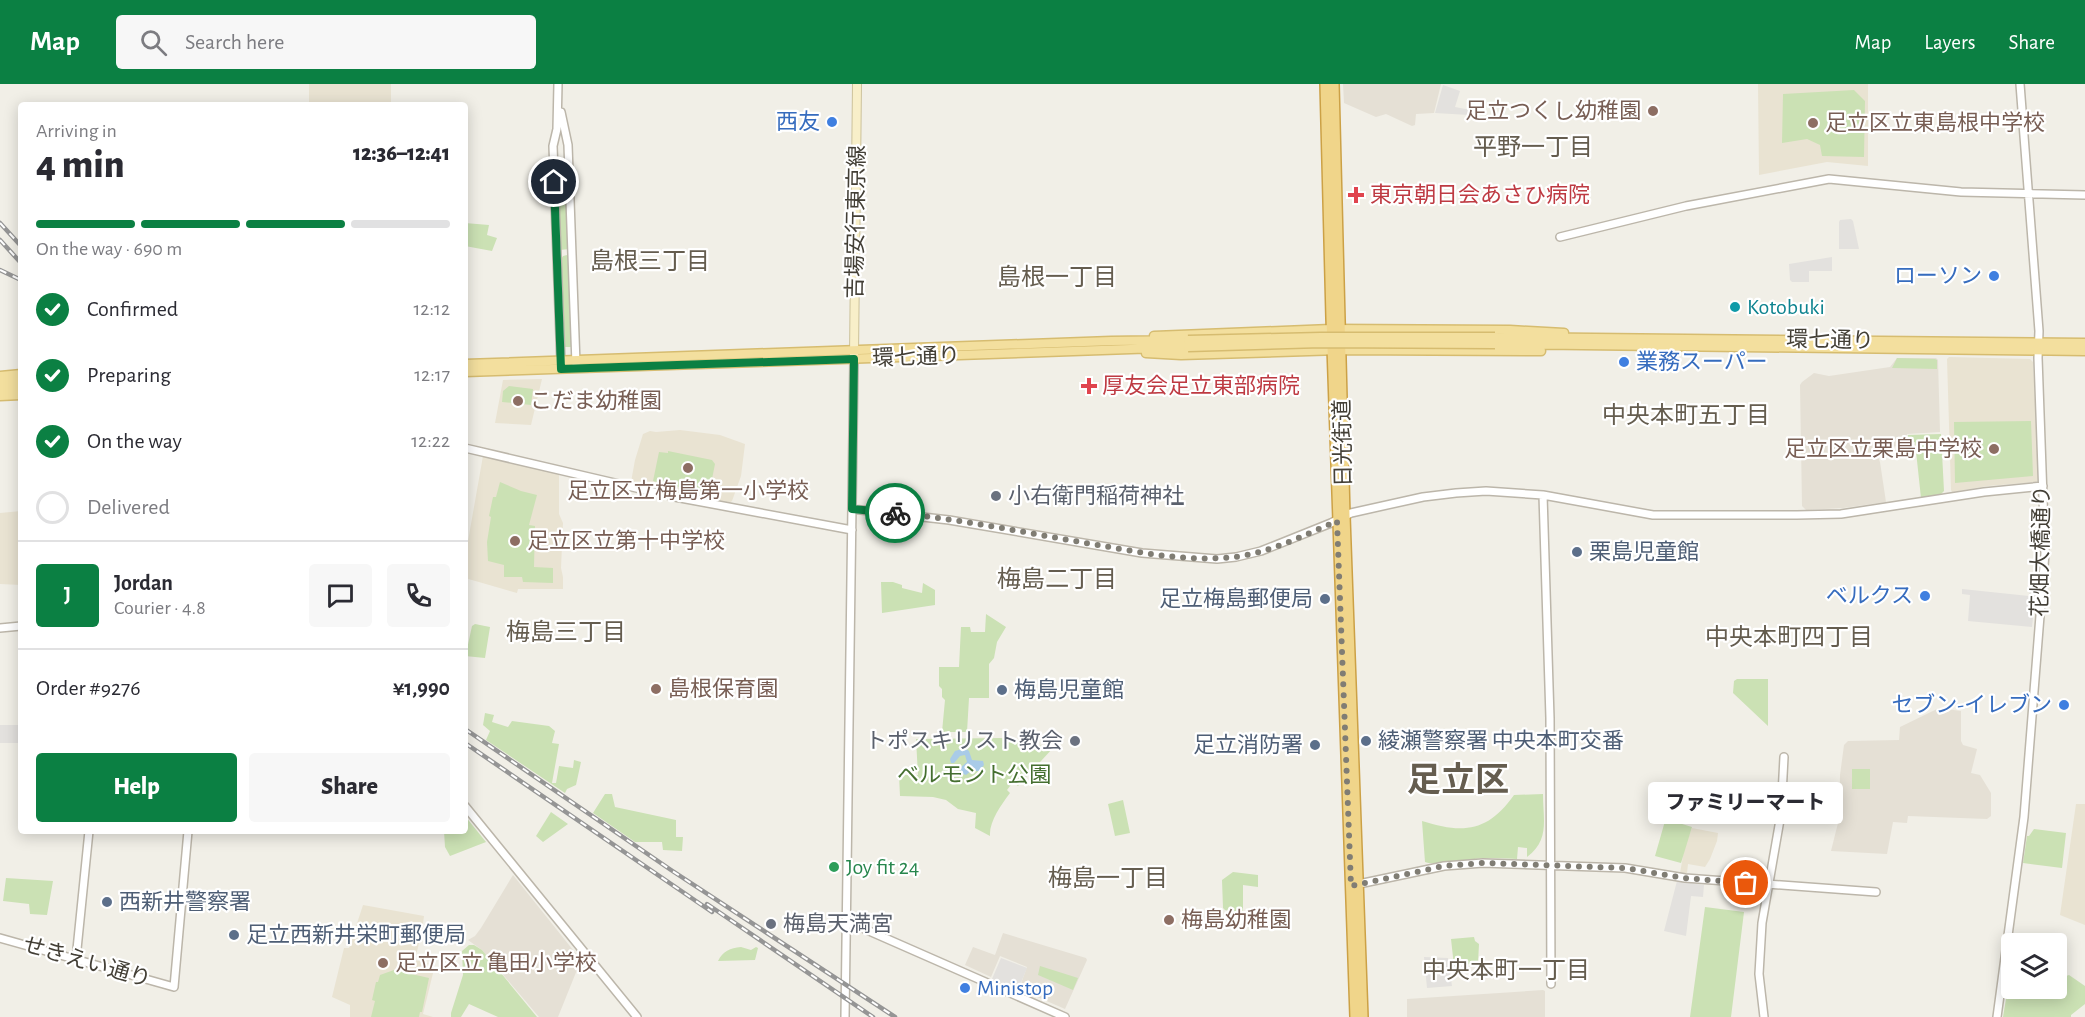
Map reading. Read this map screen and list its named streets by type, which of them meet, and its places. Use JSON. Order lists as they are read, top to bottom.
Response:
{
  "streets": {
    "highway": ["日光街道"],
    "main road": ["吉場安行東京線", "環七通り"],
    "street": ["花畑大橋通り", "せきえい通り"]
  },
  "crossings": [
    ["吉場安行東京線", "環七通り"],
    ["環七通り", "日光街道"],
    ["環七通り", "花畑大橋通り"]
  ],
  "districts": [
    "平野一丁目",
    "島根三丁目",
    "島根一丁目",
    "中央本町五丁目",
    "梅島二丁目",
    "梅島三丁目",
    "中央本町四丁目",
    "足立区",
    "梅島一丁目",
    "中央本町一丁目"
  ],
  "parks": ["ベルモント公園"],
  "places": {
    "other": [
      "足立つくし幼稚園",
      "西友",
      "足立区立東島根中学校",
      "ローソン",
      "Kotobuki",
      "業務スーパー",
      "こだま幼稚園",
      "足立区立栗島中学校",
      "足立区立梅島第一小学校",
      "小右衛門稲荷神社",
      "足立区立第十中学校",
      "栗島児童館",
      "ベルクス",
      "足立梅島郵便局",
      "島根保育園",
      "梅島児童館",
      "セブン-イレブン",
      "トポスキリスト教会",
      "綾瀬警察署 中央本町交番",
      "足立消防署",
      "Joy fit 24",
      "ファミリーマート",
      "西新井警察署",
      "梅島幼稚園",
      "梅島天満宮",
      "足立西新井栄町郵便局",
      "足立区立 亀田小学校",
      "Ministop"
    ],
    "health": ["東京朝日会あさひ病院", "厚友会足立東部病院"]
  },
  "page": {
    "header": "Map",
    "search": "Search here",
    "nav": ["Map", "Layers", "Share"],
    "heading": ["4 min", "Arriving in", "12:36–12:41"],
    "panel": [
      "Jordan",
      "Courier · 4.8",
      "Order #9276",
      "¥1,990"
    ],
    "bar": "On the way · 690 m",
    "list": [
      ["Confirmed", "12:12"],
      ["Preparing", "12:17"],
      ["On the way", "12:22"],
      "Delivered"
    ],
    "round": "J",
    "buttons": ["Help", "Share"],
    "bubble": "ファミリーマート"
  }
}
